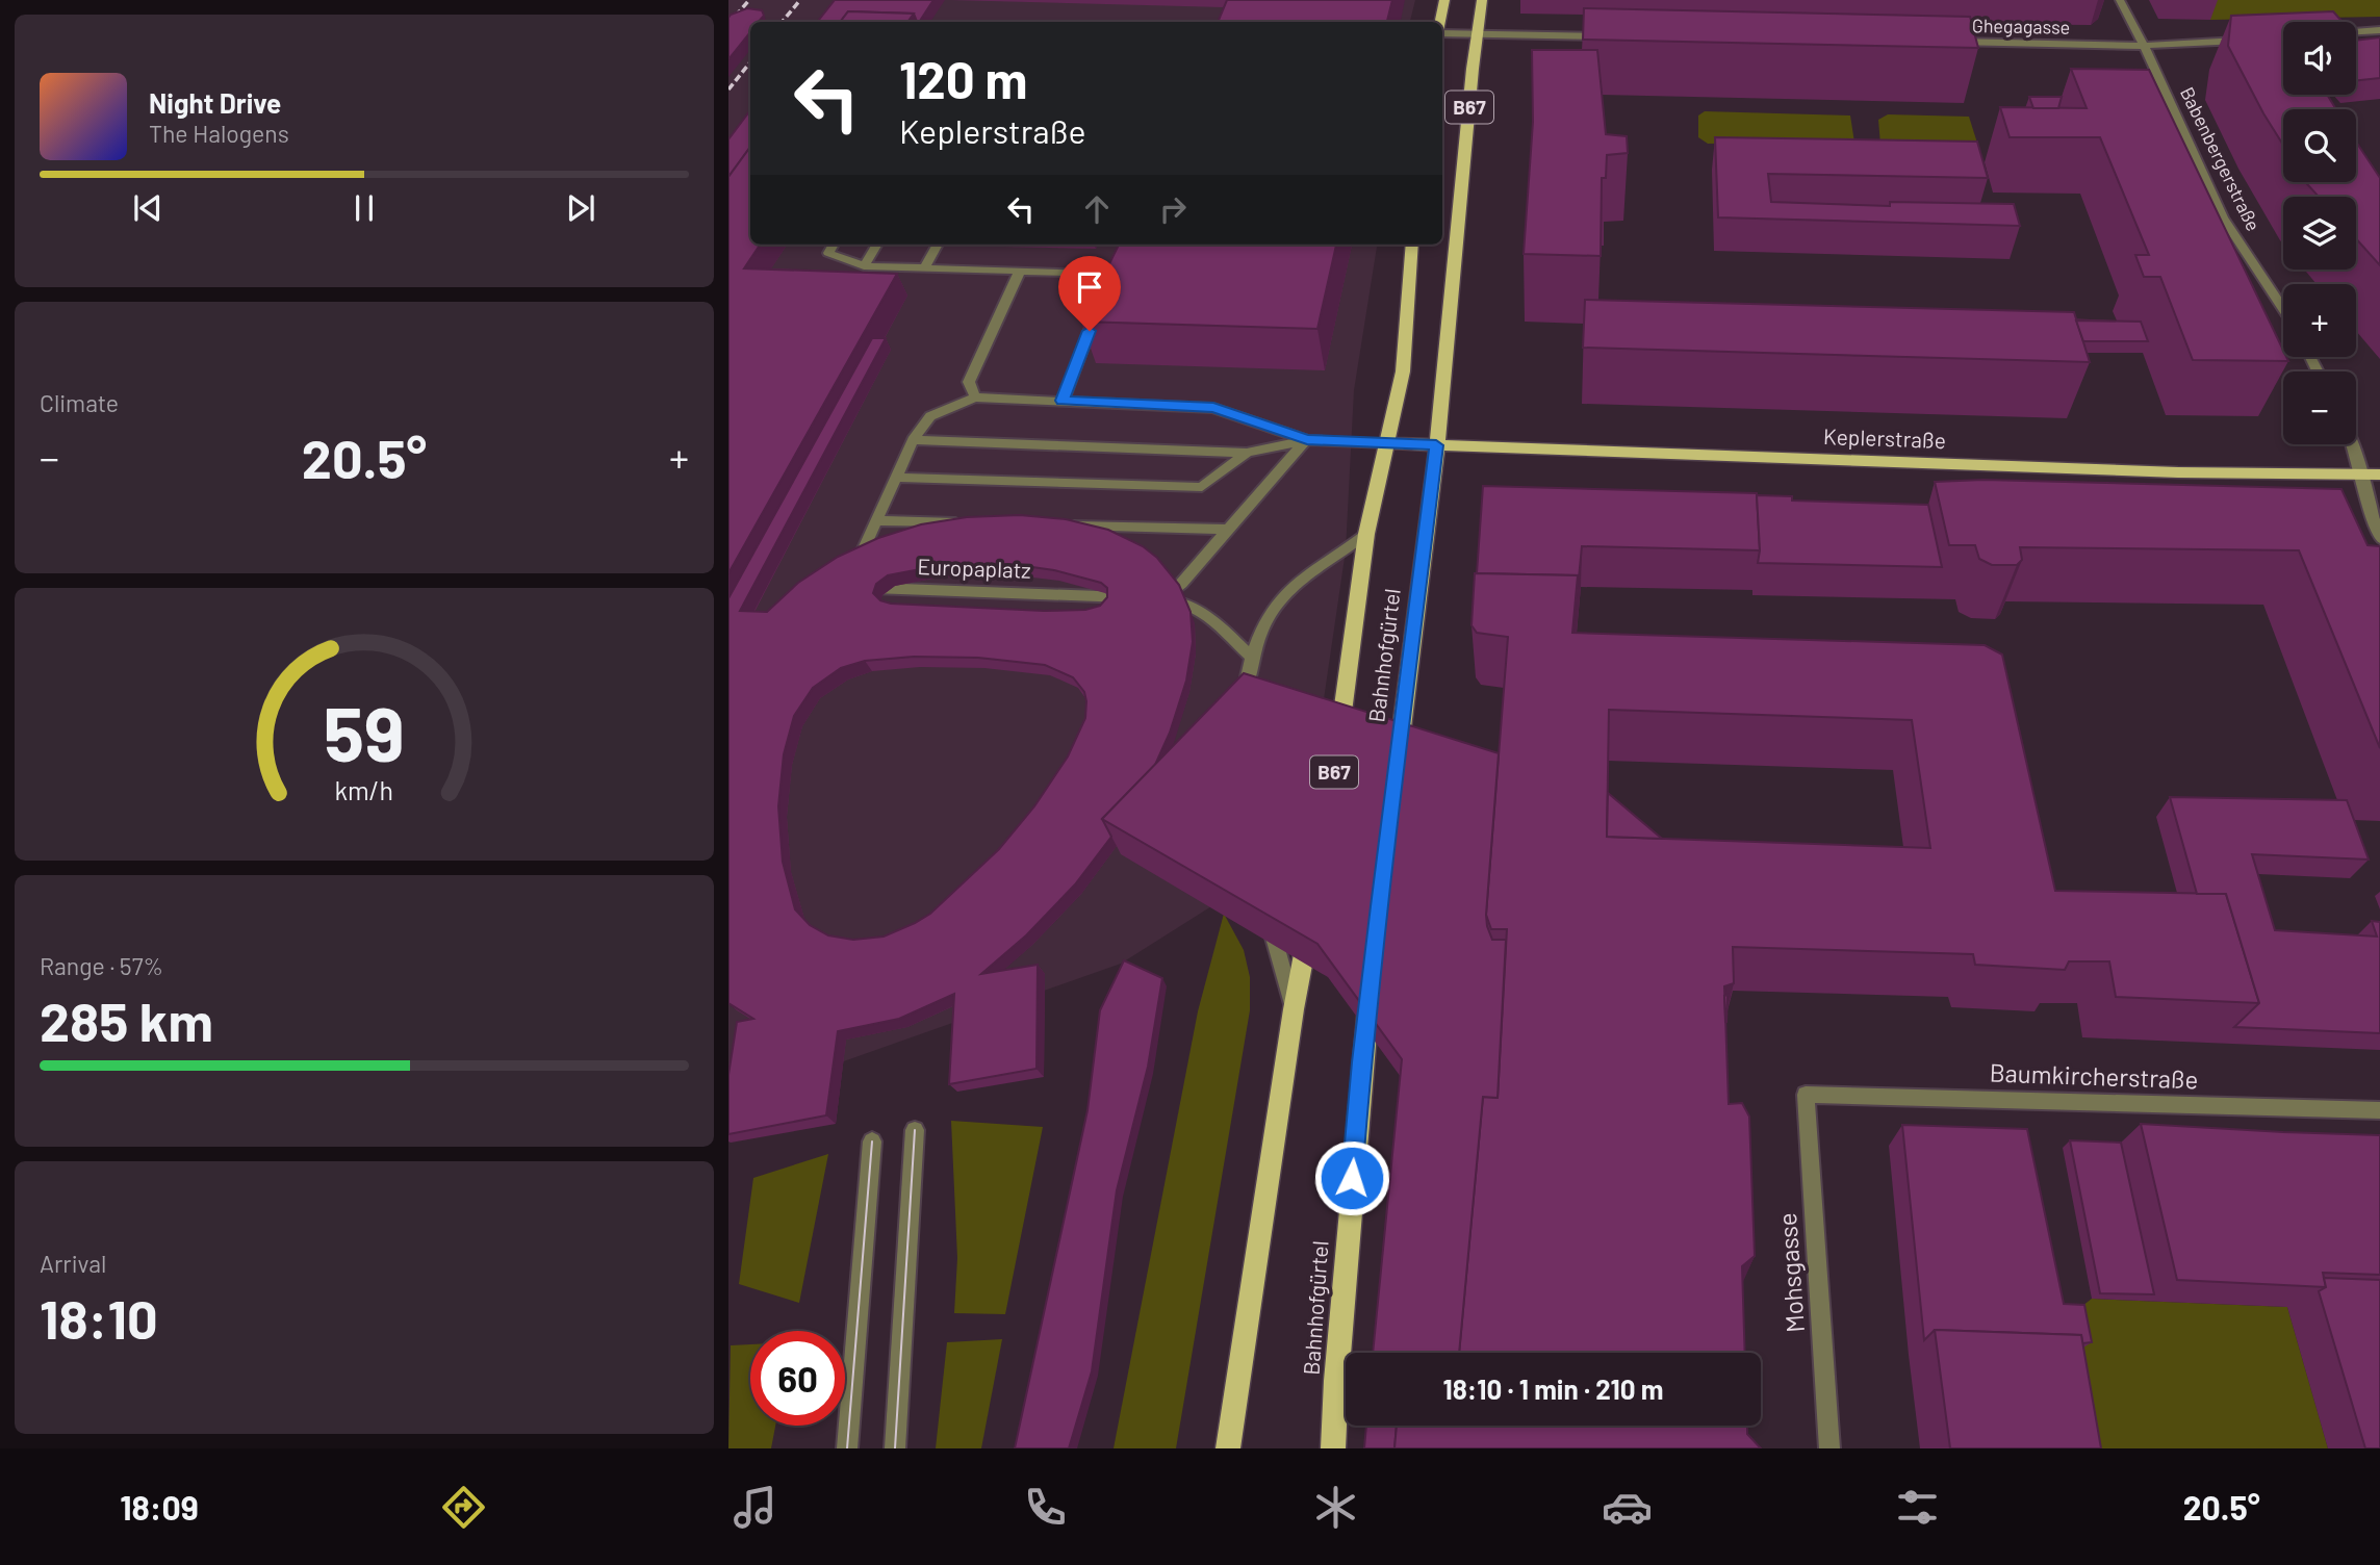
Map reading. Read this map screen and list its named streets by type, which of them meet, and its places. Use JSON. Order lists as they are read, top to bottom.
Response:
{
  "streets": {
    "main road": ["B67", "Keplerstraße", "Bahnhofgürtel"],
    "street": [
      "Ghegagasse",
      "Babenbergerstraße",
      "Europaplatz",
      "Baumkircherstraße",
      "Mohsgasse"
    ]
  },
  "crossings": [
    ["Ghegagasse", "Babenbergerstraße"],
    ["Keplerstraße", "Europaplatz"],
    ["Keplerstraße", "Bahnhofgürtel"],
    ["Europaplatz", "Bahnhofgürtel"],
    ["Baumkircherstraße", "Mohsgasse"]
  ],
  "page": {
    "map_buttons": ["+", "−"],
    "turn": ["120 m", "Keplerstraße"],
    "song": ["Night Drive", "The Halogens"],
    "tile": [
      "Climate",
      ["Range · 57%", "285 km"],
      ["Arrival", "18:10"]
    ],
    "heat": ["−", "20.5°", "+"],
    "limit": "60",
    "trip": "18:10 · 1 min · 210 m",
    "tabs": ["18:09", "20.5°"],
    "gauge": ["59", "km/h"]
  }
}
